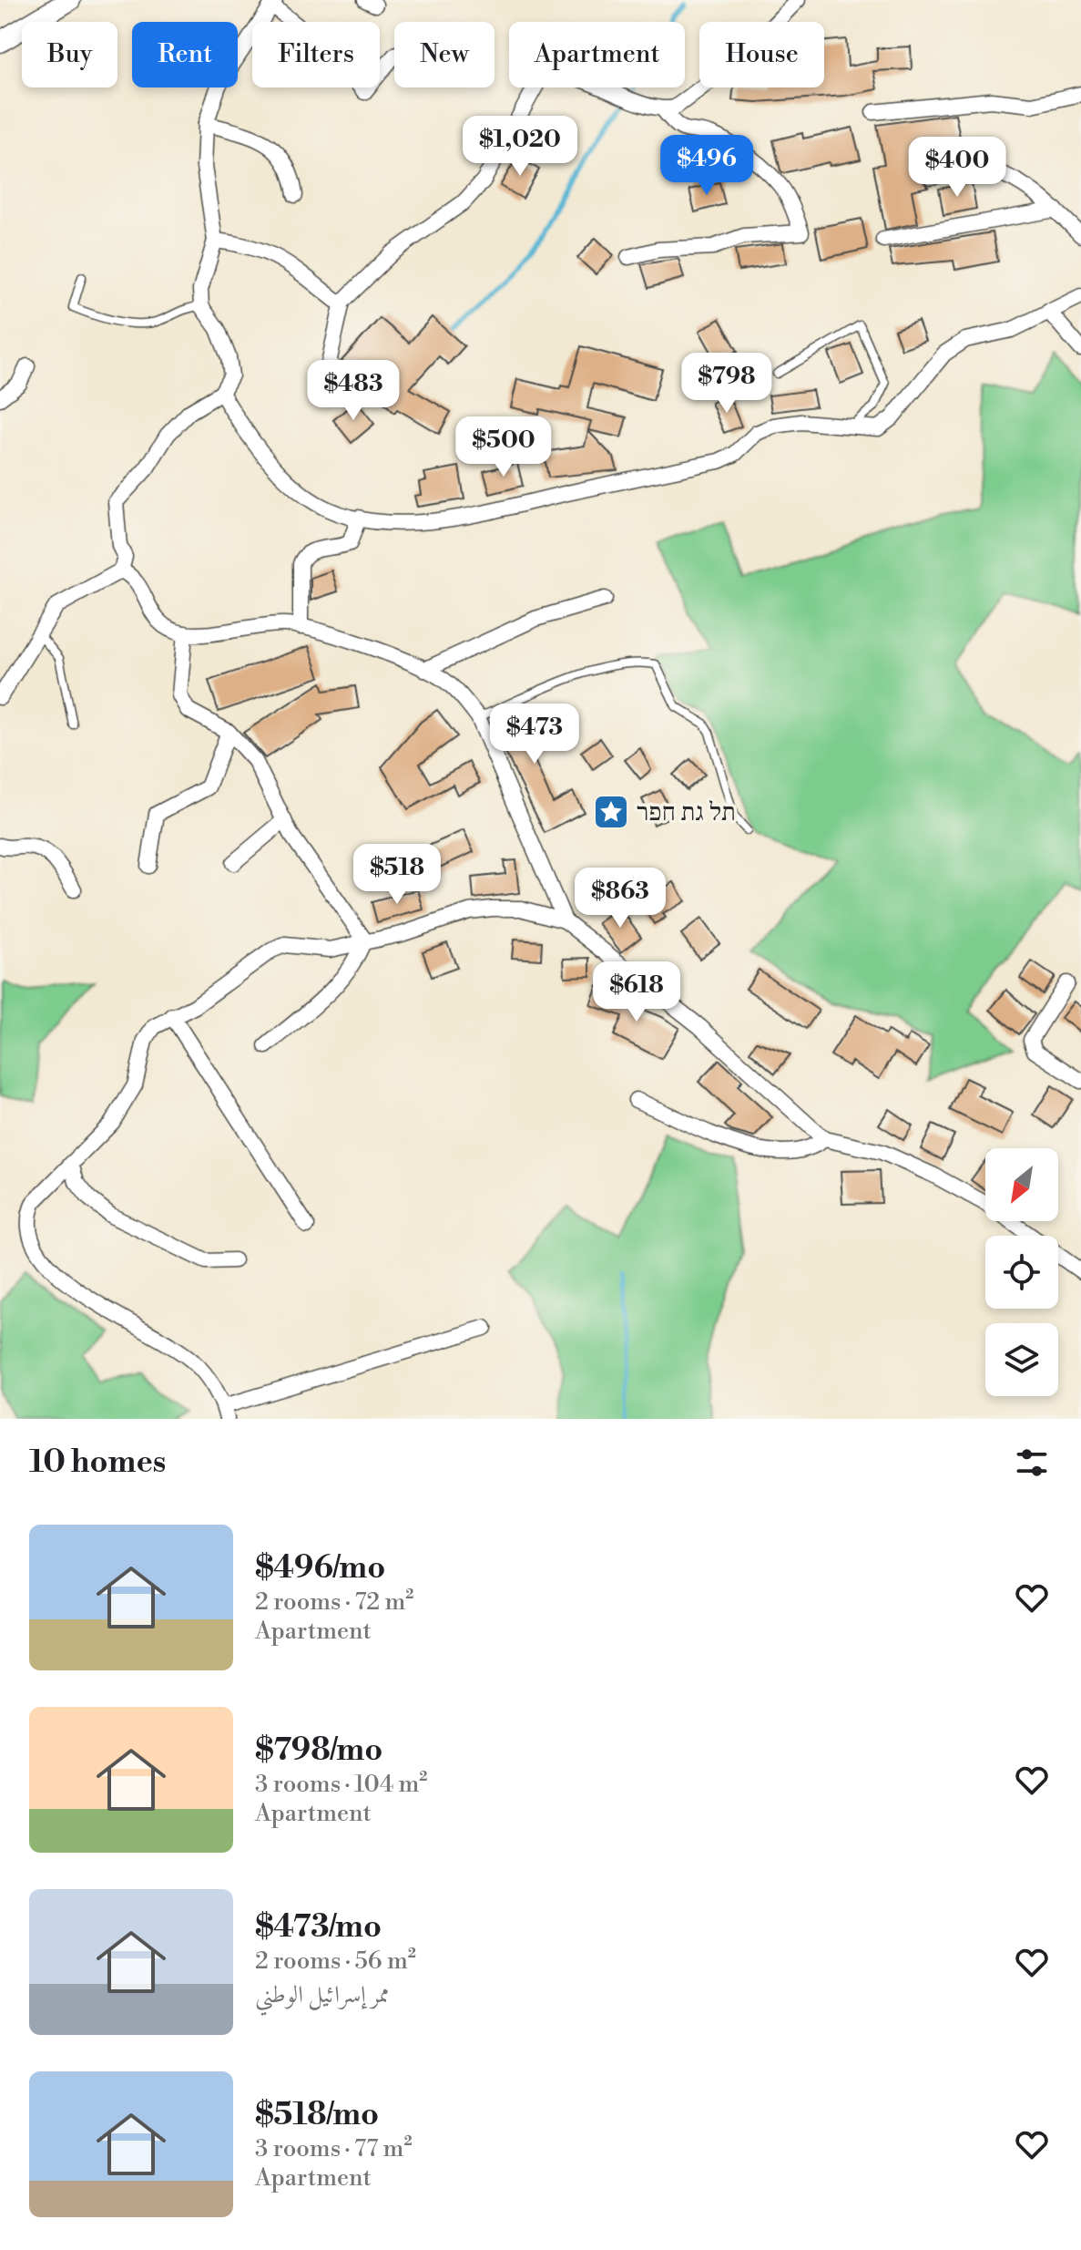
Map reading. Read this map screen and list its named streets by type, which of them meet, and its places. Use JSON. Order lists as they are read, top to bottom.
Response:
{
  "places": {
    "place": ["תל גת חפר"]
  },
  "north": "bottom left",
  "page": {
    "chip": [
      "Buy",
      "Rent",
      "Filters",
      "New",
      "Apartment",
      "House"
    ],
    "price": [
      "$1,020",
      "$496",
      "$400",
      "$798",
      "$483",
      "$500",
      "$473",
      "$518",
      "$863",
      "$618"
    ],
    "heading": "10 homes",
    "list": [
      {
        "name": "$496/mo",
        "note": "2 rooms · 72 m² · Apartment"
      },
      {
        "name": "$798/mo",
        "note": "3 rooms · 104 m² · Apartment"
      },
      {
        "name": "$473/mo",
        "note": "2 rooms · 56 m² · ممر إسرائيل الوطني"
      },
      {
        "name": "$518/mo",
        "note": "3 rooms · 77 m² · Apartment"
      }
    ]
  }
}
